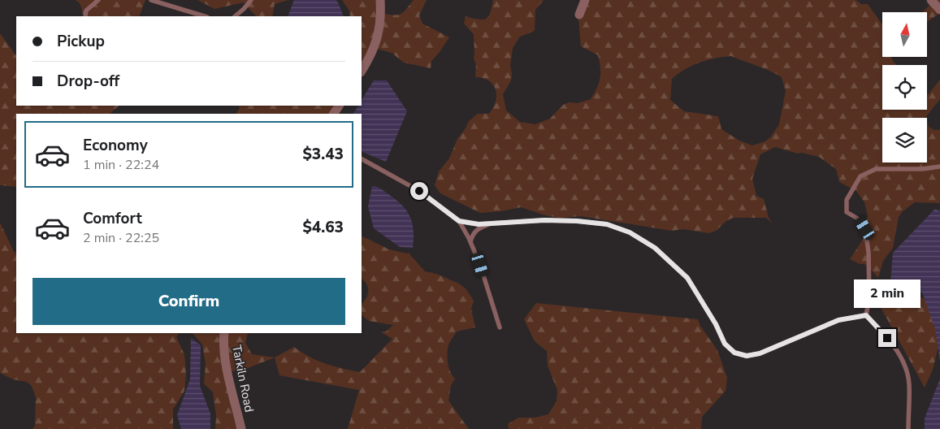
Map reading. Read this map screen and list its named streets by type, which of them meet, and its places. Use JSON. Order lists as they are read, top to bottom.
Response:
{
  "streets": {
    "street": ["Tarkiln Road"]
  },
  "north": "top",
  "page": {
    "banner": ["Pickup", "Drop-off"],
    "list": [
      {
        "name": "Economy",
        "note": "1 min · 22:24",
        "value": "$3.43"
      },
      {
        "name": "Comfort",
        "note": "2 min · 22:25",
        "value": "$4.63"
      }
    ],
    "buttons": "Confirm",
    "bubble": "2 min"
  }
}
